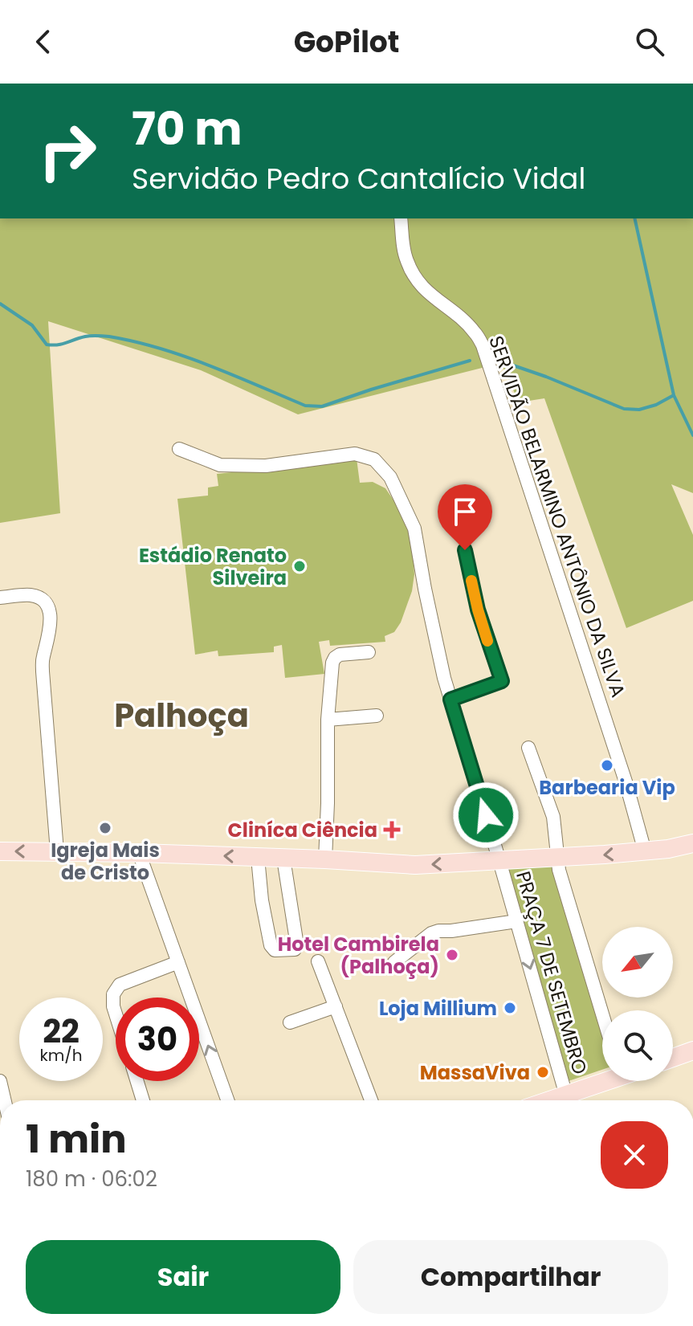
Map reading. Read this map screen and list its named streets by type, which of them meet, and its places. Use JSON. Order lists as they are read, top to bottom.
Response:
{
  "streets": {
    "street": ["SERVIDÃO BELARMINO ANTÔNIO DA SILVA", "PRAÇA 7 DE SETEMBRO"]
  },
  "districts": ["Palhoça"],
  "places": {
    "other": [
      "Estádio Renato Silveira",
      "Barbearia Vip",
      "Igreja Mais de Cristo",
      "Hotel Cambirela (Palhoça)",
      "Loja Millium",
      "MassaViva"
    ],
    "health": ["Cliníca Ciência"]
  },
  "north": "bottom left",
  "page": {
    "header": "GoPilot",
    "turn": ["70 m", "Servidão Pedro Cantalício Vidal"],
    "speed": "22 km/h",
    "limit": "30",
    "heading": ["1 min", "180 m · 06:02"],
    "buttons": ["Sair", "Compartilhar"]
  }
}
